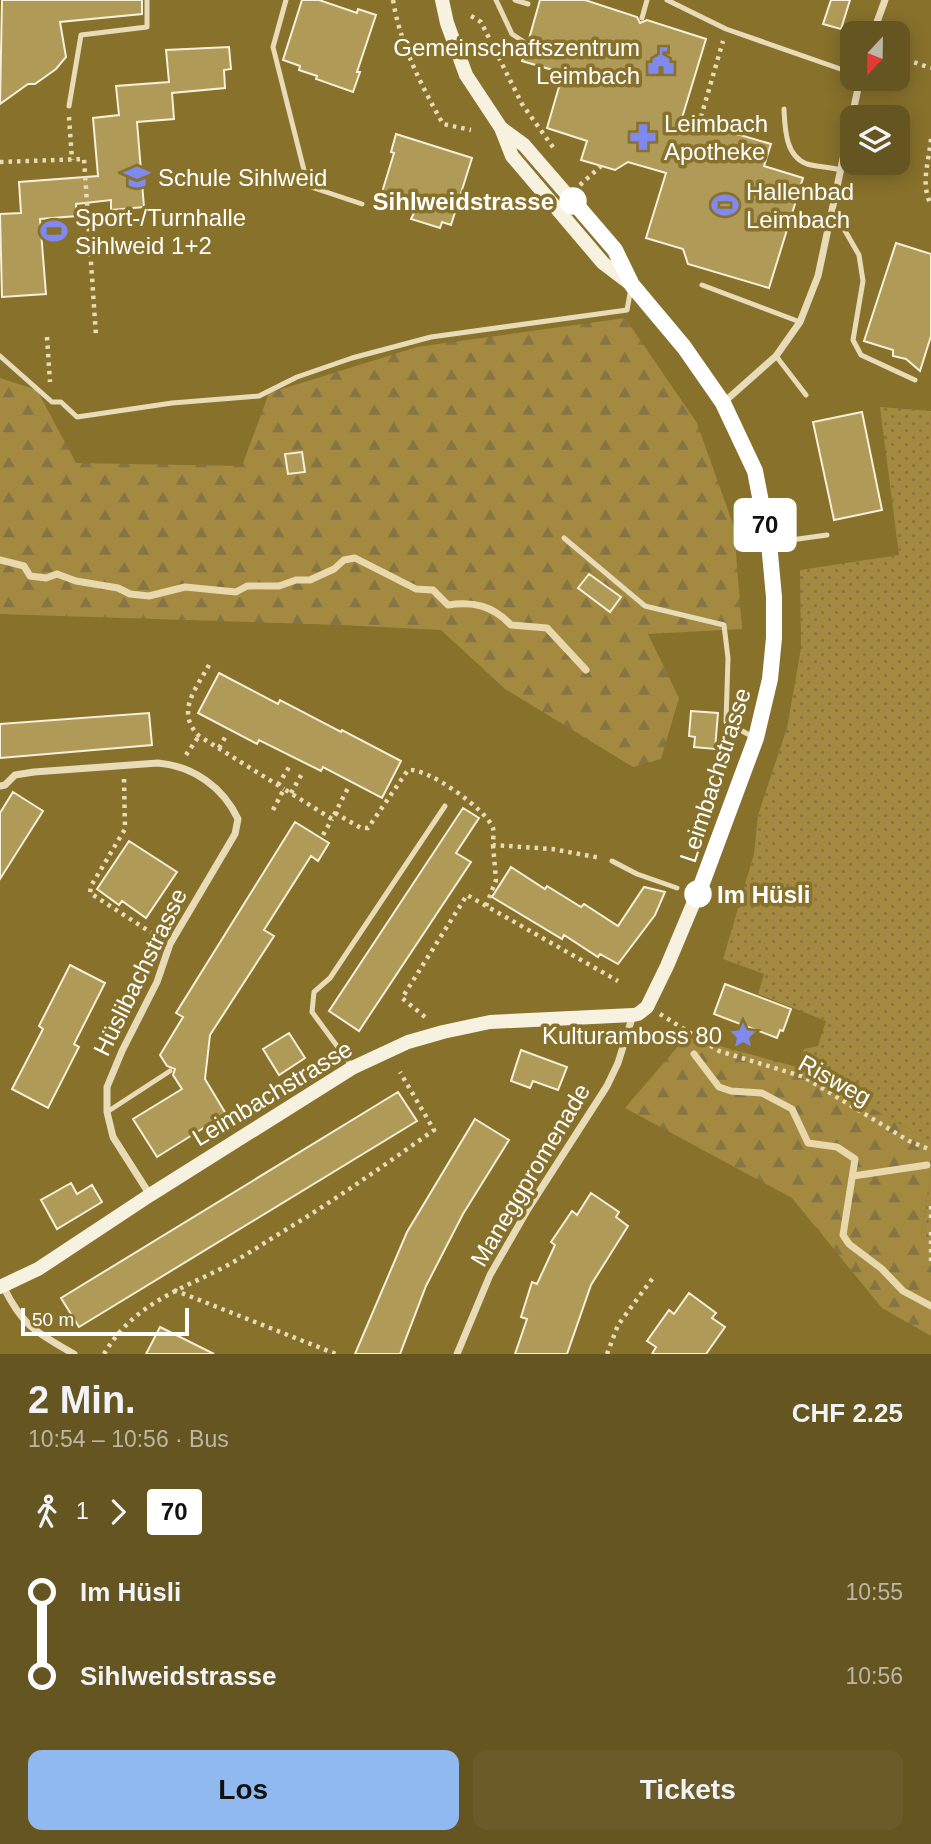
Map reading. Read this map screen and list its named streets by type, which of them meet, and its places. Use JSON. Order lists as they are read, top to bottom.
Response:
{
  "streets": {
    "street": ["Leimbachstrasse", "Hüslibachstrasse", "Maneggpromenade"],
    "path": ["Risweg"]
  },
  "crossings": [
    ["Leimbachstrasse", "Hüslibachstrasse"],
    ["Leimbachstrasse", "Risweg"],
    ["Leimbachstrasse", "Maneggpromenade"]
  ],
  "places": {
    "public building": ["Gemeinschaftszentrum Leimbach"],
    "pharmacy": ["Leimbach Apotheke"],
    "school or university": ["Schule Sihlweid"],
    "other": ["Sihlweidstrasse", "Im Hüsli"],
    "sports": ["Hallenbad Leimbach", "Sport-/Turnhalle Sihlweid 1+2"],
    "place": ["Kulturamboss 80"]
  },
  "lines": ["bus line 70"],
  "scale_bar": "50 m",
  "north": "bottom",
  "page": {
    "on_map": "70",
    "scale": "50 m",
    "heading": ["2 Min.", "10:54 – 10:56 · Bus", "CHF 2.25"],
    "legs": ["1", "70"],
    "list": [
      {
        "name": "Im Hüsli",
        "value": "10:55"
      },
      {
        "name": "Sihlweidstrasse",
        "value": "10:56"
      }
    ],
    "buttons": ["Los", "Tickets"]
  }
}
